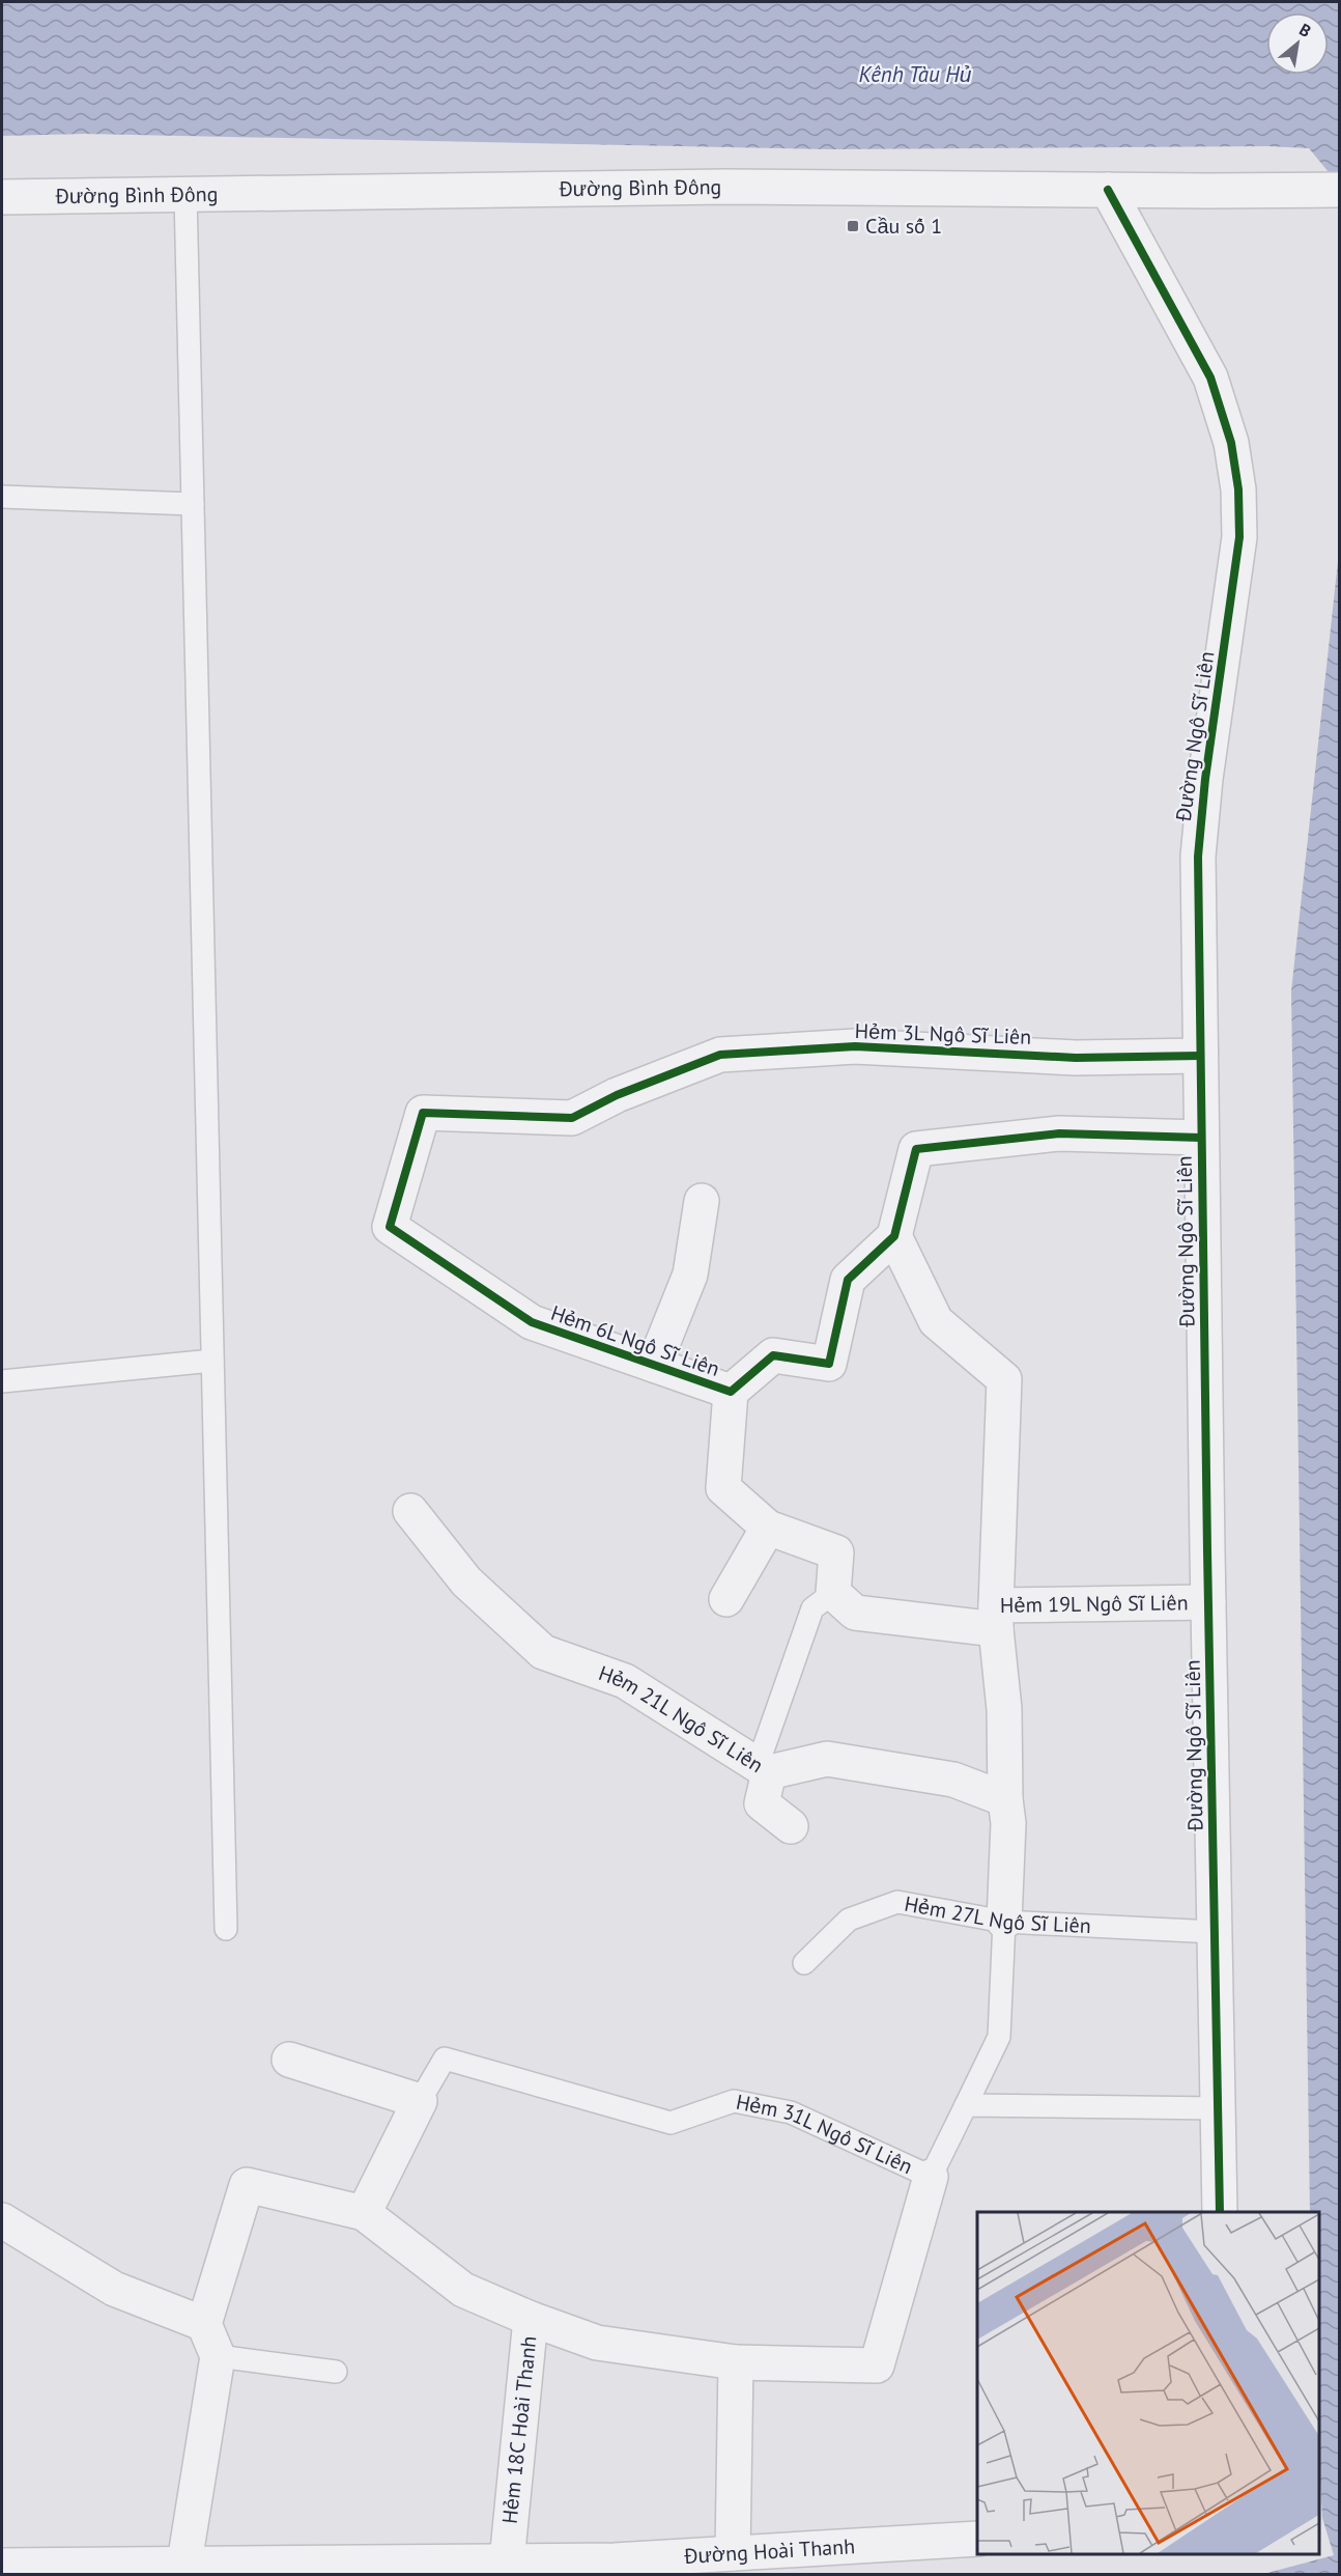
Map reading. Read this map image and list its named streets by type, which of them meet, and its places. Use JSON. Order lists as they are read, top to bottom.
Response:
{
  "streets": {
    "street": [
      "Đường Bình Đông",
      "Đường Ngô Sĩ Liên",
      "Hẻm 3L Ngô Sĩ Liên",
      "Hẻm 6L Ngô Sĩ Liên",
      "Hẻm 19L Ngô Sĩ Liên",
      "Hẻm 21L Ngô Sĩ Liên",
      "Hẻm 18C Hoài Thanh",
      "Đường Hoài Thanh"
    ],
    "lane": ["Hẻm 27L Ngô Sĩ Liên", "Hẻm 31L Ngô Sĩ Liên"]
  },
  "crossings": [
    ["Đường Bình Đông", "Đường Ngô Sĩ Liên"],
    ["Đường Ngô Sĩ Liên", "Hẻm 3L Ngô Sĩ Liên"],
    ["Đường Ngô Sĩ Liên", "Hẻm 19L Ngô Sĩ Liên"],
    ["Đường Ngô Sĩ Liên", "Hẻm 27L Ngô Sĩ Liên"],
    ["Hẻm 3L Ngô Sĩ Liên", "Hẻm 6L Ngô Sĩ Liên"],
    ["Hẻm 27L Ngô Sĩ Liên", "Hẻm 31L Ngô Sĩ Liên"],
    ["Hẻm 18C Hoài Thanh", "Đường Hoài Thanh"]
  ],
  "water": ["Kênh Tàu Hủ"],
  "places": {
    "transit": ["Cầu số 1"]
  },
  "north": "top right"
}
